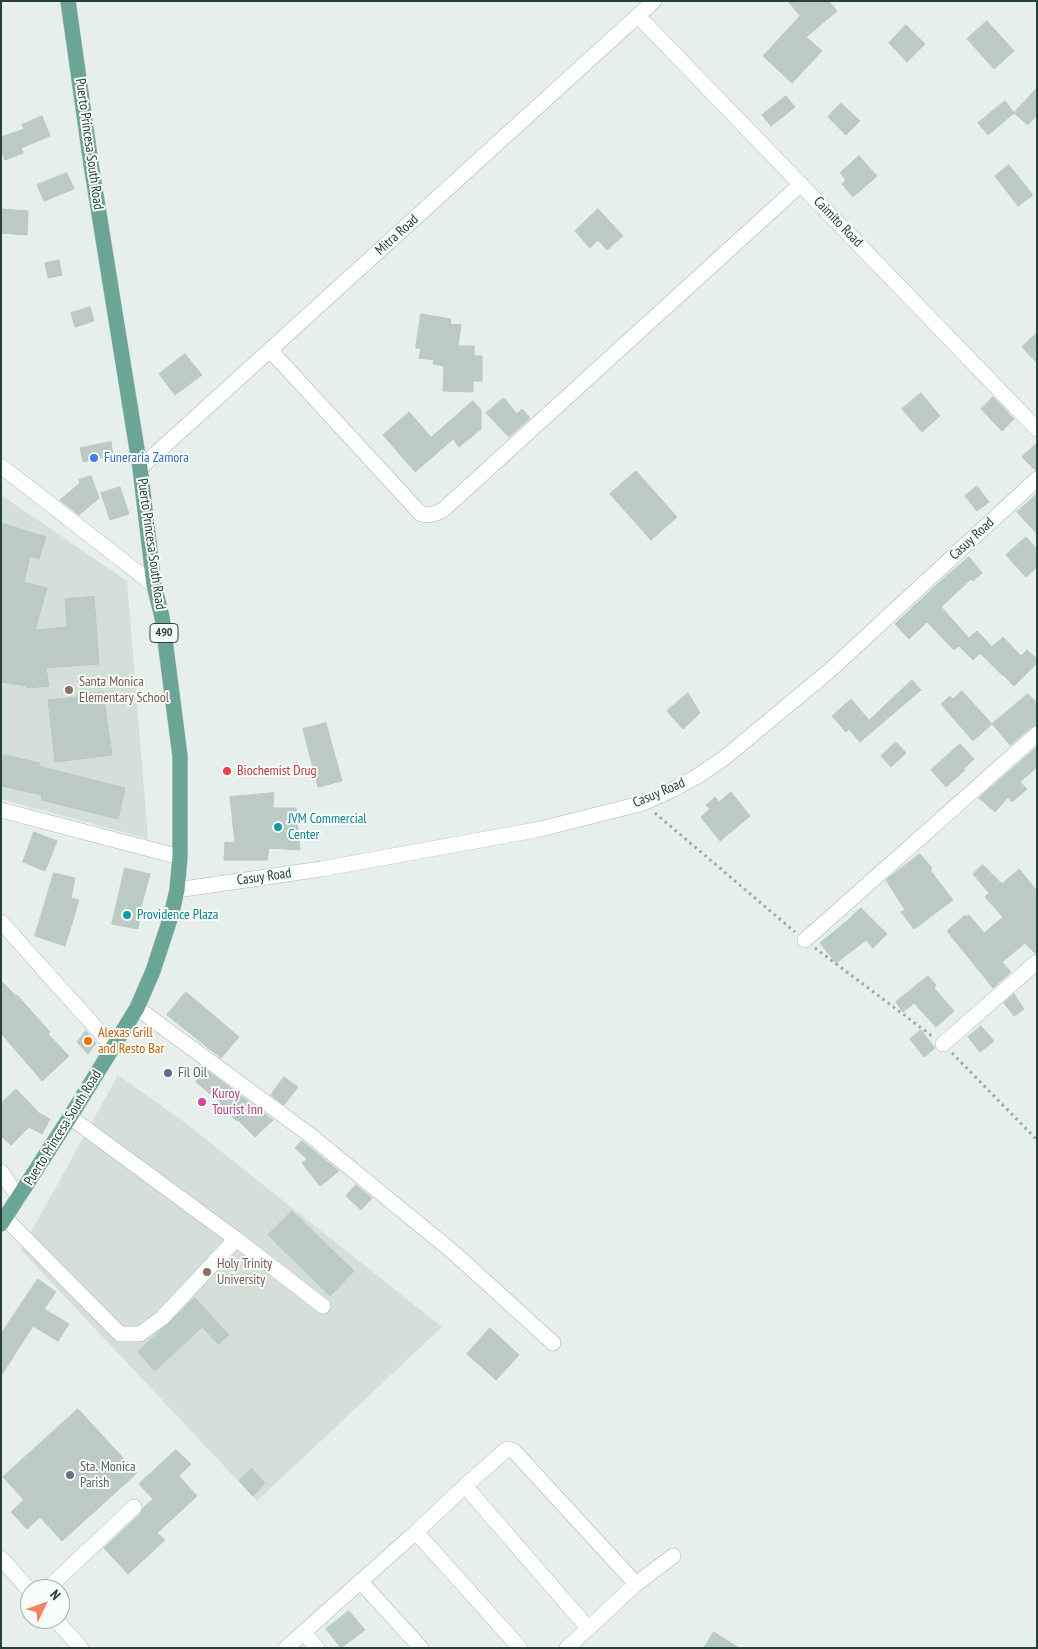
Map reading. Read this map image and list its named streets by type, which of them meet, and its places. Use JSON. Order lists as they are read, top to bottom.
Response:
{
  "streets": {
    "main road": ["Puerto Princesa South Road", "490"],
    "street": ["Caimito Road", "Mitra Road", "Casuy Road"]
  },
  "crossings": [
    ["Puerto Princesa South Road", "Mitra Road"],
    ["Puerto Princesa South Road", "Casuy Road"],
    ["Caimito Road", "Mitra Road"]
  ],
  "places": [
    "Funeraria Zamora",
    "Santa Monica Elementary School",
    "Biochemist Drug",
    "JVM Commercial Center",
    "Providence Plaza",
    "Alexas Grill and Resto Bar",
    "Fil Oil",
    "Kuroy Tourist Inn",
    "Holy Trinity University",
    "Sta. Monica Parish"
  ],
  "north": "top right"
}
